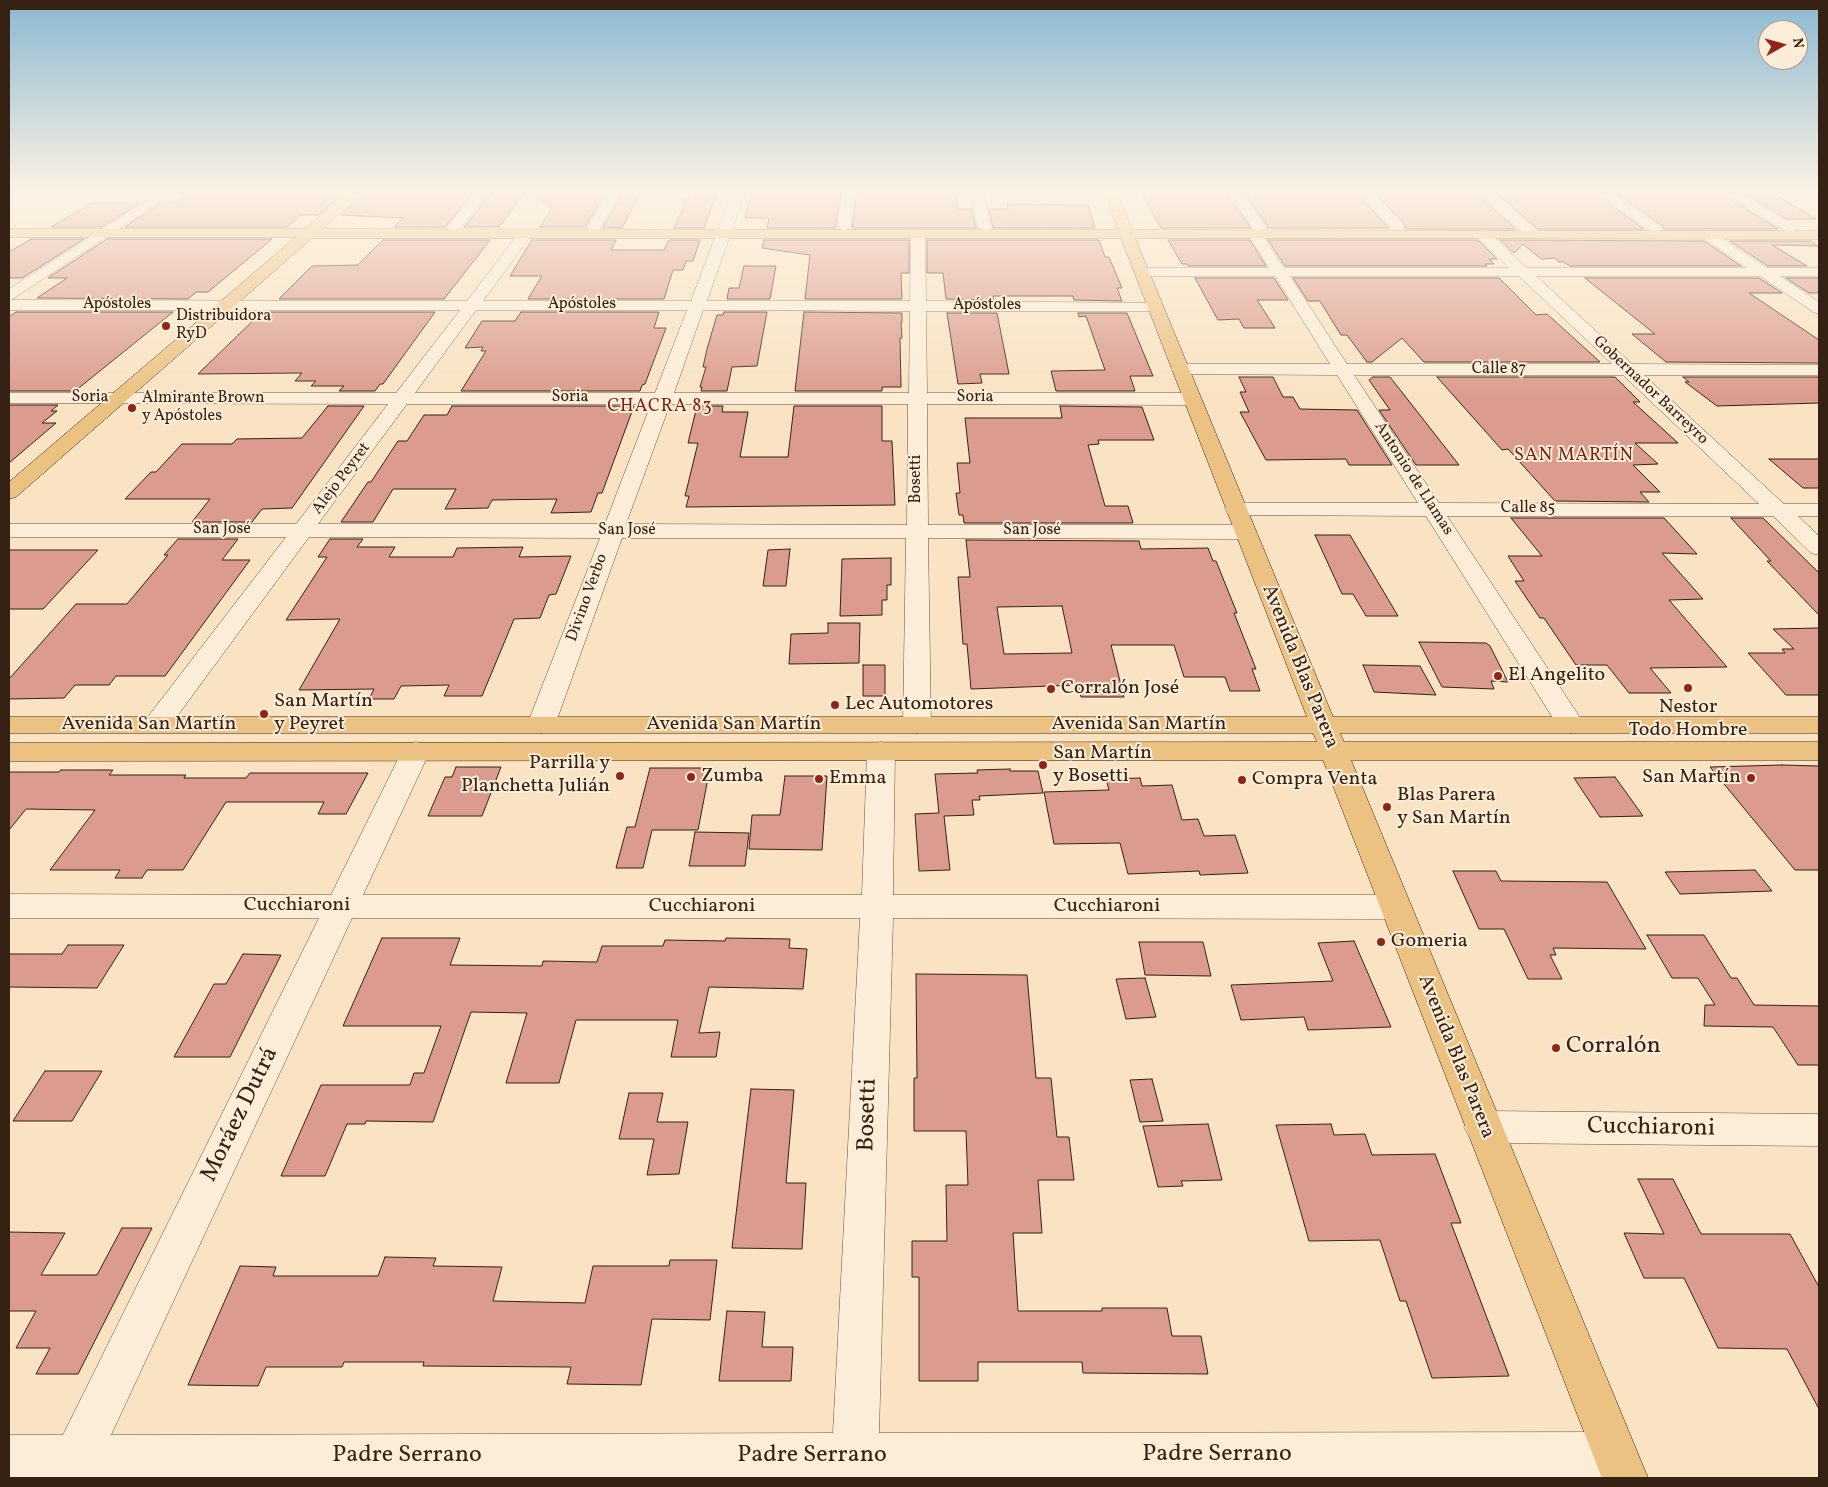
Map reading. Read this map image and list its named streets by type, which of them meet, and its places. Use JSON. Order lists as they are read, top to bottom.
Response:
{
  "streets": {
    "main road": ["Avenida Blas Parera", "Avenida San Martín"],
    "street": [
      "Apóstoles",
      "Calle 87",
      "Gobernador Barreyro",
      "Soria",
      "Alejo Peyret",
      "Bosetti",
      "Antonio de Llamas",
      "Calle 85",
      "San José",
      "Divino Verbo",
      "Cucchiaroni",
      "Moráez Dutrá",
      "Padre Serrano"
    ]
  },
  "crossings": [
    ["Apóstoles", "Alejo Peyret"],
    ["Apóstoles", "Bosetti"],
    ["Apóstoles", "Divino Verbo"],
    ["Apóstoles", "Avenida Blas Parera"],
    ["Calle 87", "Gobernador Barreyro"],
    ["Calle 87", "Antonio de Llamas"],
    ["Calle 87", "Avenida Blas Parera"],
    ["Gobernador Barreyro", "Calle 85"],
    ["Soria", "Alejo Peyret"],
    ["Soria", "Bosetti"],
    ["Soria", "Divino Verbo"],
    ["Soria", "Avenida Blas Parera"],
    ["Alejo Peyret", "San José"],
    ["Alejo Peyret", "Avenida San Martín"],
    ["Bosetti", "San José"],
    ["Bosetti", "Avenida San Martín"],
    ["Bosetti", "Cucchiaroni"],
    ["Bosetti", "Padre Serrano"],
    ["Antonio de Llamas", "Calle 85"],
    ["Antonio de Llamas", "Avenida San Martín"],
    ["Calle 85", "Avenida Blas Parera"],
    ["San José", "Divino Verbo"],
    ["San José", "Avenida Blas Parera"],
    ["Divino Verbo", "Avenida San Martín"],
    ["Avenida Blas Parera", "Avenida San Martín"],
    ["Avenida Blas Parera", "Cucchiaroni"],
    ["Avenida Blas Parera", "Padre Serrano"],
    ["Avenida San Martín", "Moráez Dutrá"],
    ["Cucchiaroni", "Moráez Dutrá"],
    ["Moráez Dutrá", "Padre Serrano"]
  ],
  "districts": ["CHACRA 83", "SAN MARTÍN"],
  "places": [
    "Distribuidora RyD",
    "Almirante Brown y Apóstoles",
    "El Angelito",
    "Nestor Todo Hombre",
    "Corralón José",
    "Lec Automotores",
    "San Martín y Peyret",
    "San Martín y Bosetti",
    "Parrilla y Planchetta Julián",
    "Zumba",
    "San Martín",
    "Emma",
    "Compra Venta",
    "Blas Parera y San Martín",
    "Gomeria",
    "Corralón"
  ],
  "north": "right"
}
